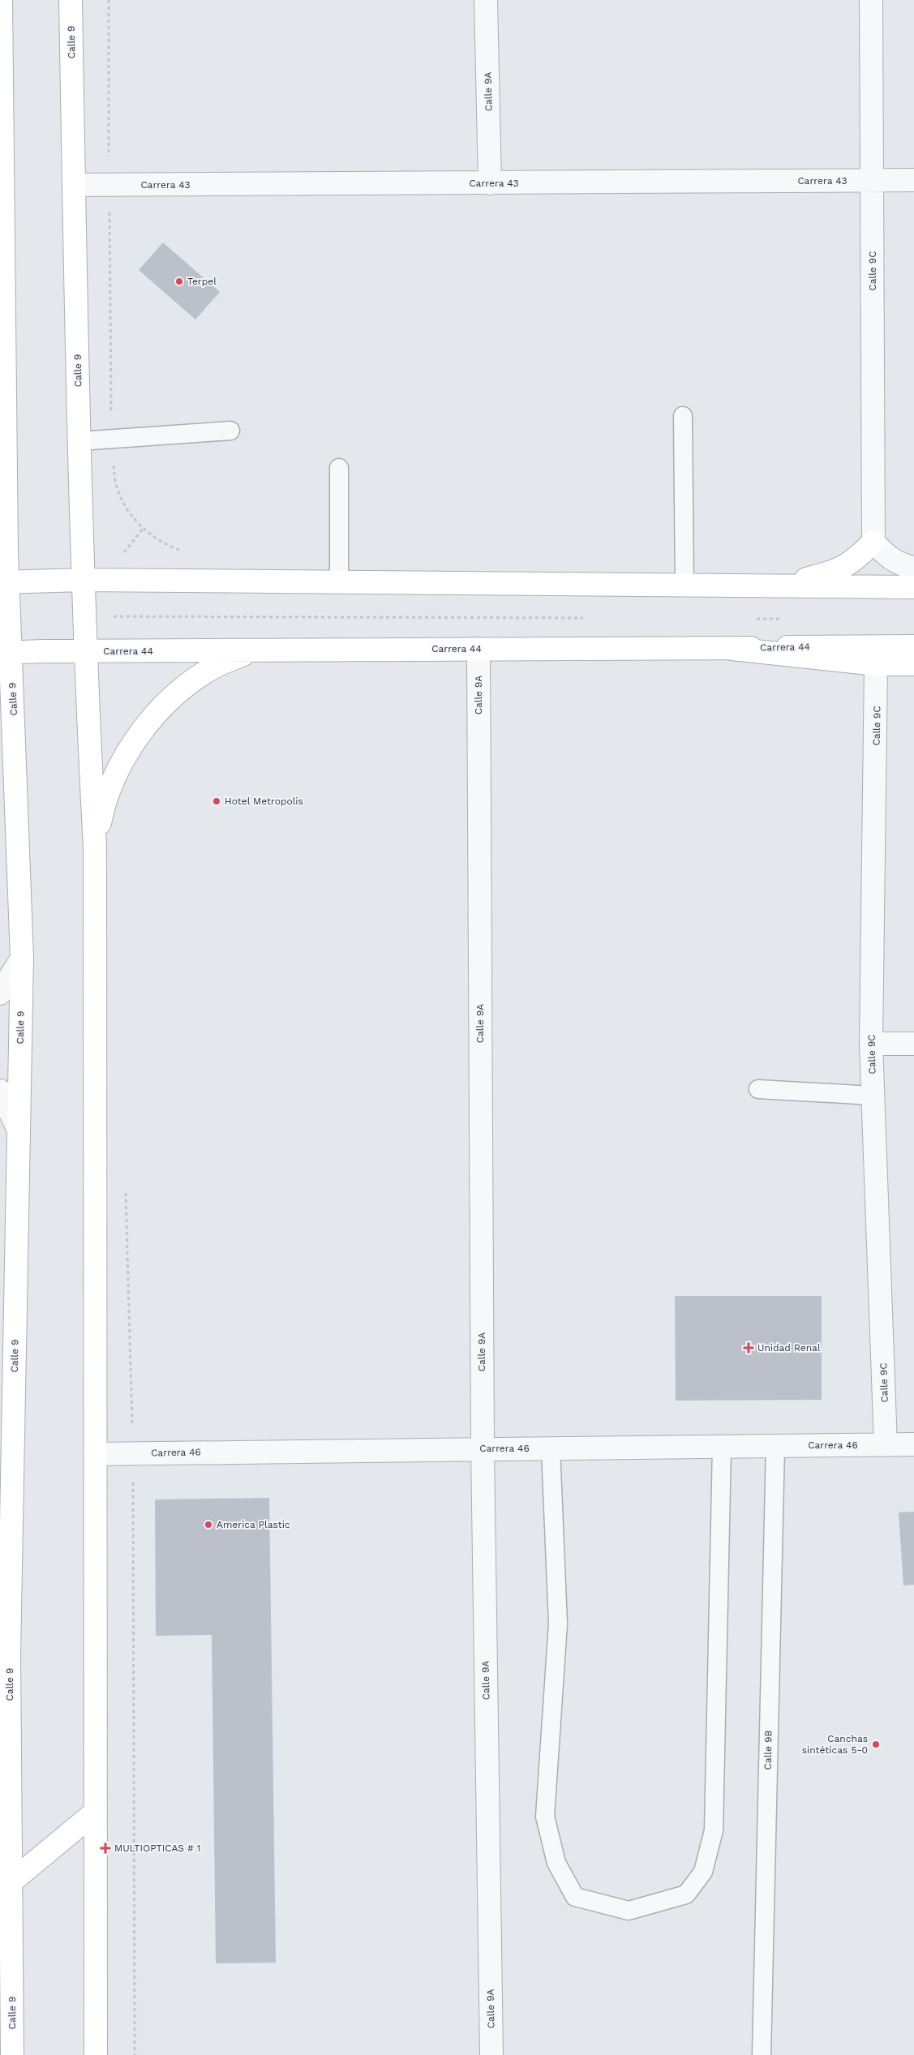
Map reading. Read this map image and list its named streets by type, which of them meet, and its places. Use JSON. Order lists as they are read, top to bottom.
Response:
{
  "streets": {
    "main road": ["Calle 9", "Carrera 44"],
    "street": [
      "Calle 9A",
      "Carrera 43",
      "Calle 9C",
      "Carrera 46"
    ],
    "lane": ["Calle 9B"]
  },
  "crossings": [
    ["Calle 9", "Carrera 43"],
    ["Calle 9", "Carrera 44"],
    ["Calle 9", "Carrera 46"],
    ["Calle 9A", "Carrera 43"],
    ["Calle 9A", "Carrera 44"],
    ["Calle 9A", "Carrera 46"],
    ["Carrera 43", "Calle 9C"],
    ["Calle 9C", "Carrera 46"],
    ["Carrera 46", "Calle 9B"]
  ],
  "places": {
    "other": [
      "Terpel",
      "Hotel Metropolis",
      "America Plastic",
      "Canchas sintéticas 5-0"
    ],
    "health": ["Unidad Renal", "MULTIOPTICAS # 1"]
  }
}
